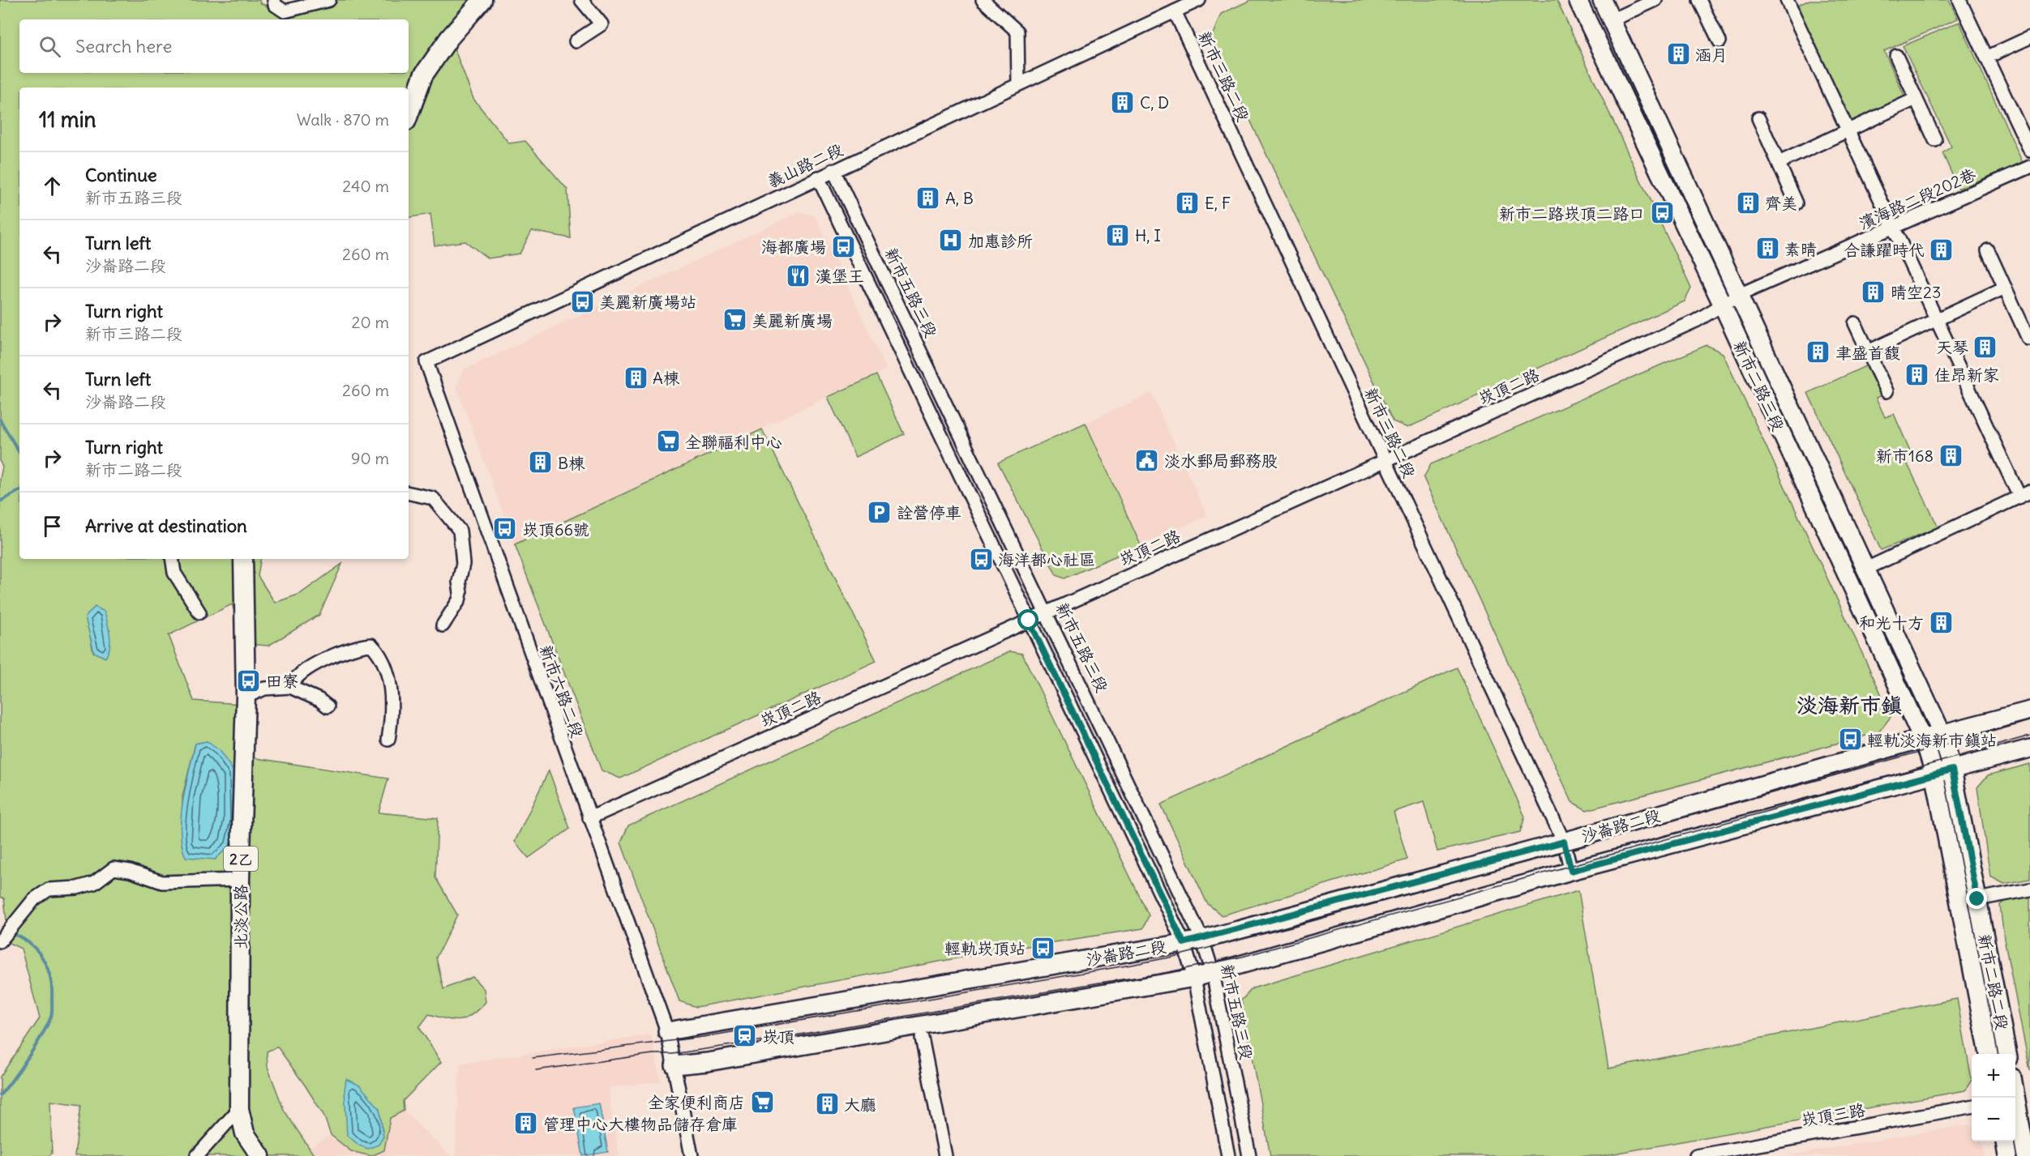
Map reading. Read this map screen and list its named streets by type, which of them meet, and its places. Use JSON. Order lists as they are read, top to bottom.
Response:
{
  "streets": {
    "main road": ["2乙", "北淡公路"],
    "street": [
      "新市三路二段",
      "義山路二段",
      "濱海路二段202巷",
      "新市五路三段",
      "新市二路三段",
      "崁頂二路",
      "新市六路二段",
      "沙崙路二段",
      "新市二路二段",
      "崁頂三路"
    ]
  },
  "crossings": [
    ["新市三路二段", "義山路二段"],
    ["新市三路二段", "崁頂二路"],
    ["新市三路二段", "沙崙路二段"],
    ["義山路二段", "新市五路三段"],
    ["義山路二段", "新市六路二段"],
    ["濱海路二段202巷", "新市二路三段"],
    ["濱海路二段202巷", "崁頂二路"],
    ["新市五路三段", "崁頂二路"],
    ["新市五路三段", "沙崙路二段"],
    ["新市二路三段", "崁頂二路"],
    ["新市二路三段", "沙崙路二段"],
    ["新市二路三段", "新市二路二段"],
    ["崁頂二路", "新市六路二段"],
    ["新市六路二段", "沙崙路二段"],
    ["沙崙路二段", "新市二路二段"]
  ],
  "districts": ["淡海新市鎮"],
  "places": {
    "building": [
      "涵月",
      "C, D",
      "A, B",
      "E, F",
      "齊美",
      "H, I",
      "素晴",
      "合謙躍時代",
      "晴空23",
      "天琴",
      "聿盛首馥",
      "佳昂新家",
      "A棟",
      "新市168",
      "B棟",
      "和光十方",
      "大廳",
      "管理中心大樓物品儲存倉庫"
    ],
    "bus stop": [
      "新市二路崁頂二路口",
      "海都廣場",
      "美麗新廣場站",
      "崁頂66號",
      "海洋都心社區",
      "田寮",
      "輕軌淡海新市鎮站",
      "輕軌崁頂站"
    ],
    "hospital": ["加惠診所"],
    "restaurant": ["漢堡王"],
    "supermarket": ["美麗新廣場", "全聯福利中心", "全家便利商店"],
    "public building": ["淡水郵局郵務股"],
    "parking": ["詮營停車"],
    "station": ["崁頂"]
  },
  "page": {
    "search": "Search here",
    "heading": ["11 min", "Walk · 870 m"],
    "list": [
      ["Continue", "新市五路三段", "240 m"],
      ["Turn left", "沙崙路二段", "260 m"],
      ["Turn right", "新市三路二段", "20 m"],
      ["Turn left", "沙崙路二段", "260 m"],
      ["Turn right", "新市二路二段", "90 m"],
      "Arrive at destination"
    ],
    "map_buttons": ["+", "−"]
  }
}
